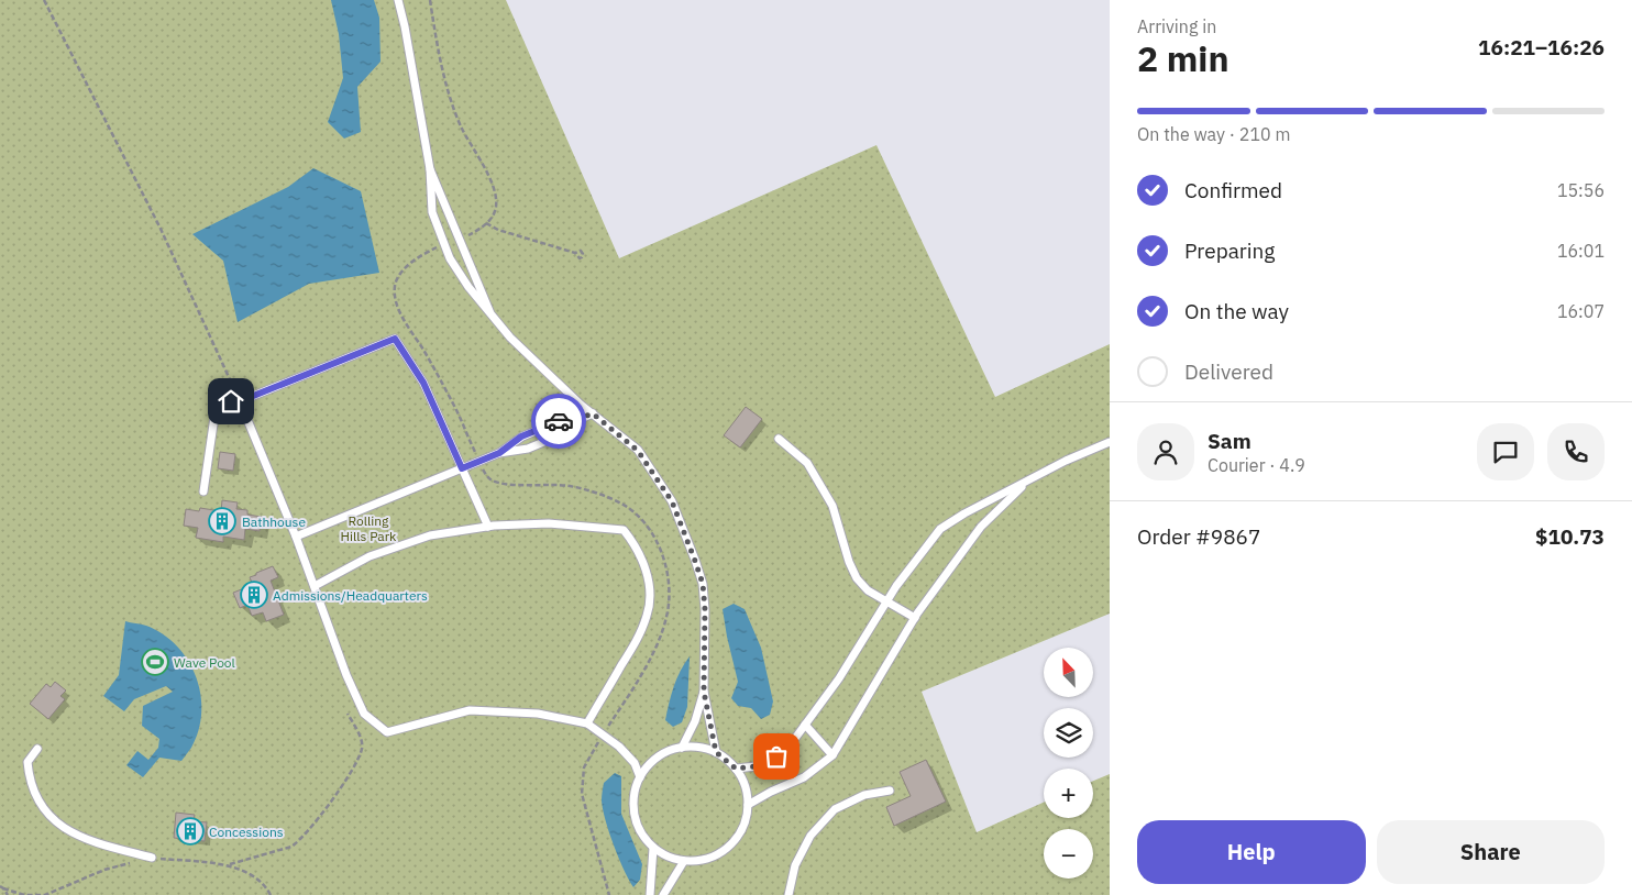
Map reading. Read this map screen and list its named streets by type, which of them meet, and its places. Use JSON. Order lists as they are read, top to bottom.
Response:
{
  "parks": ["Rolling Hills Park"],
  "places": {
    "building": ["Bathhouse", "Admissions/Headquarters", "Concessions"],
    "sports": ["Wave Pool"]
  },
  "north": "top left",
  "page": {
    "heading": ["2 min", "Arriving in", "16:21–16:26"],
    "panel": [
      "Sam",
      "Courier · 4.9",
      "Order #9867",
      "$10.73"
    ],
    "bar": "On the way · 210 m",
    "list": [
      ["Confirmed", "15:56"],
      ["Preparing", "16:01"],
      ["On the way", "16:07"],
      "Delivered"
    ],
    "map_buttons": ["+", "−"],
    "buttons": ["Help", "Share"]
  }
}
